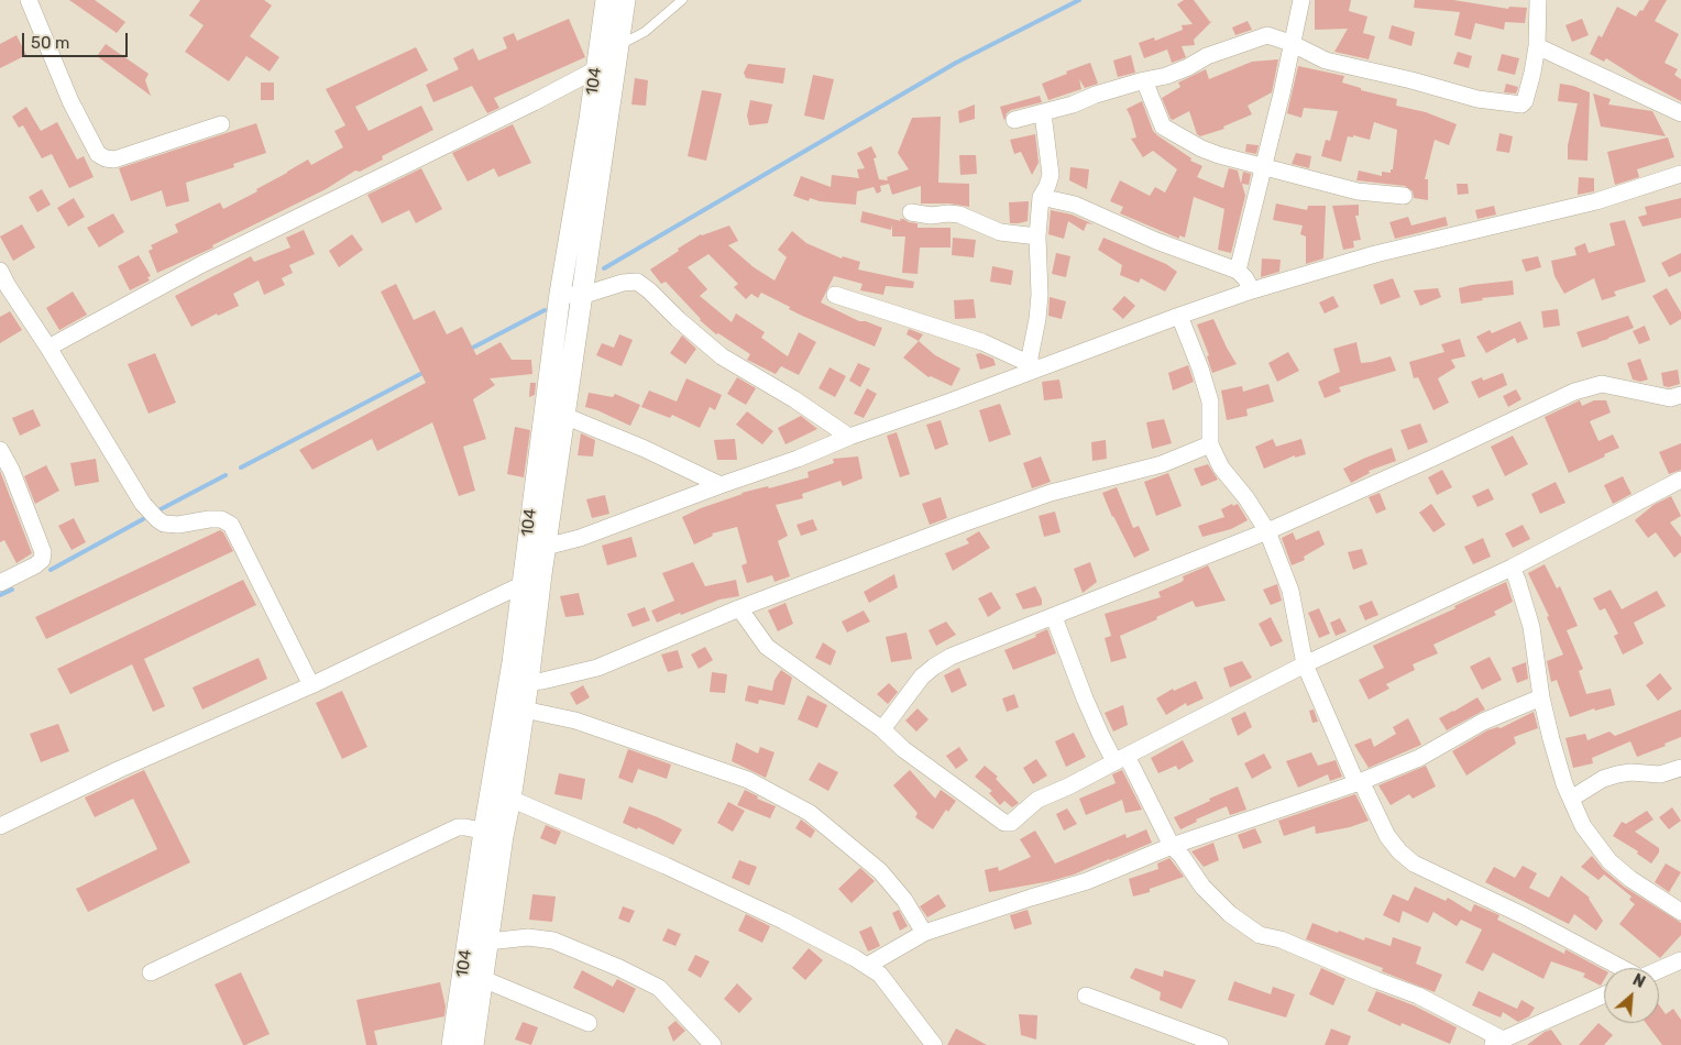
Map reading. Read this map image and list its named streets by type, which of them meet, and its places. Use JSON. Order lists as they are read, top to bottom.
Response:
{
  "streets": {
    "street": ["104"]
  },
  "scale_bar": "50 m",
  "north": "top right"
}
